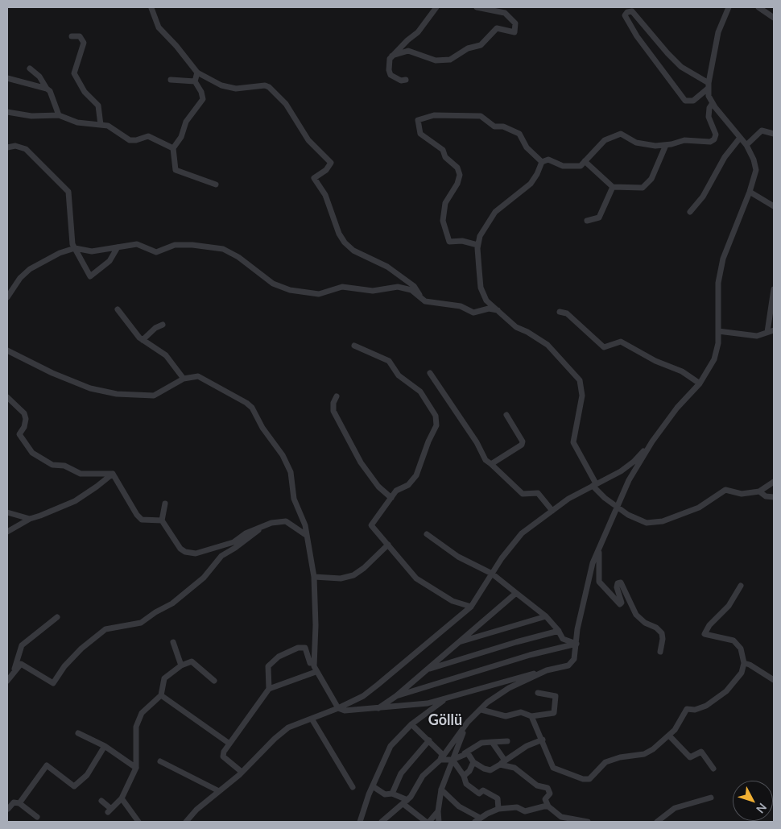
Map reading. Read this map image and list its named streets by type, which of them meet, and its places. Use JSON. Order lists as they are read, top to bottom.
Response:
{
  "districts": ["Göllü"],
  "north": "bottom right"
}
